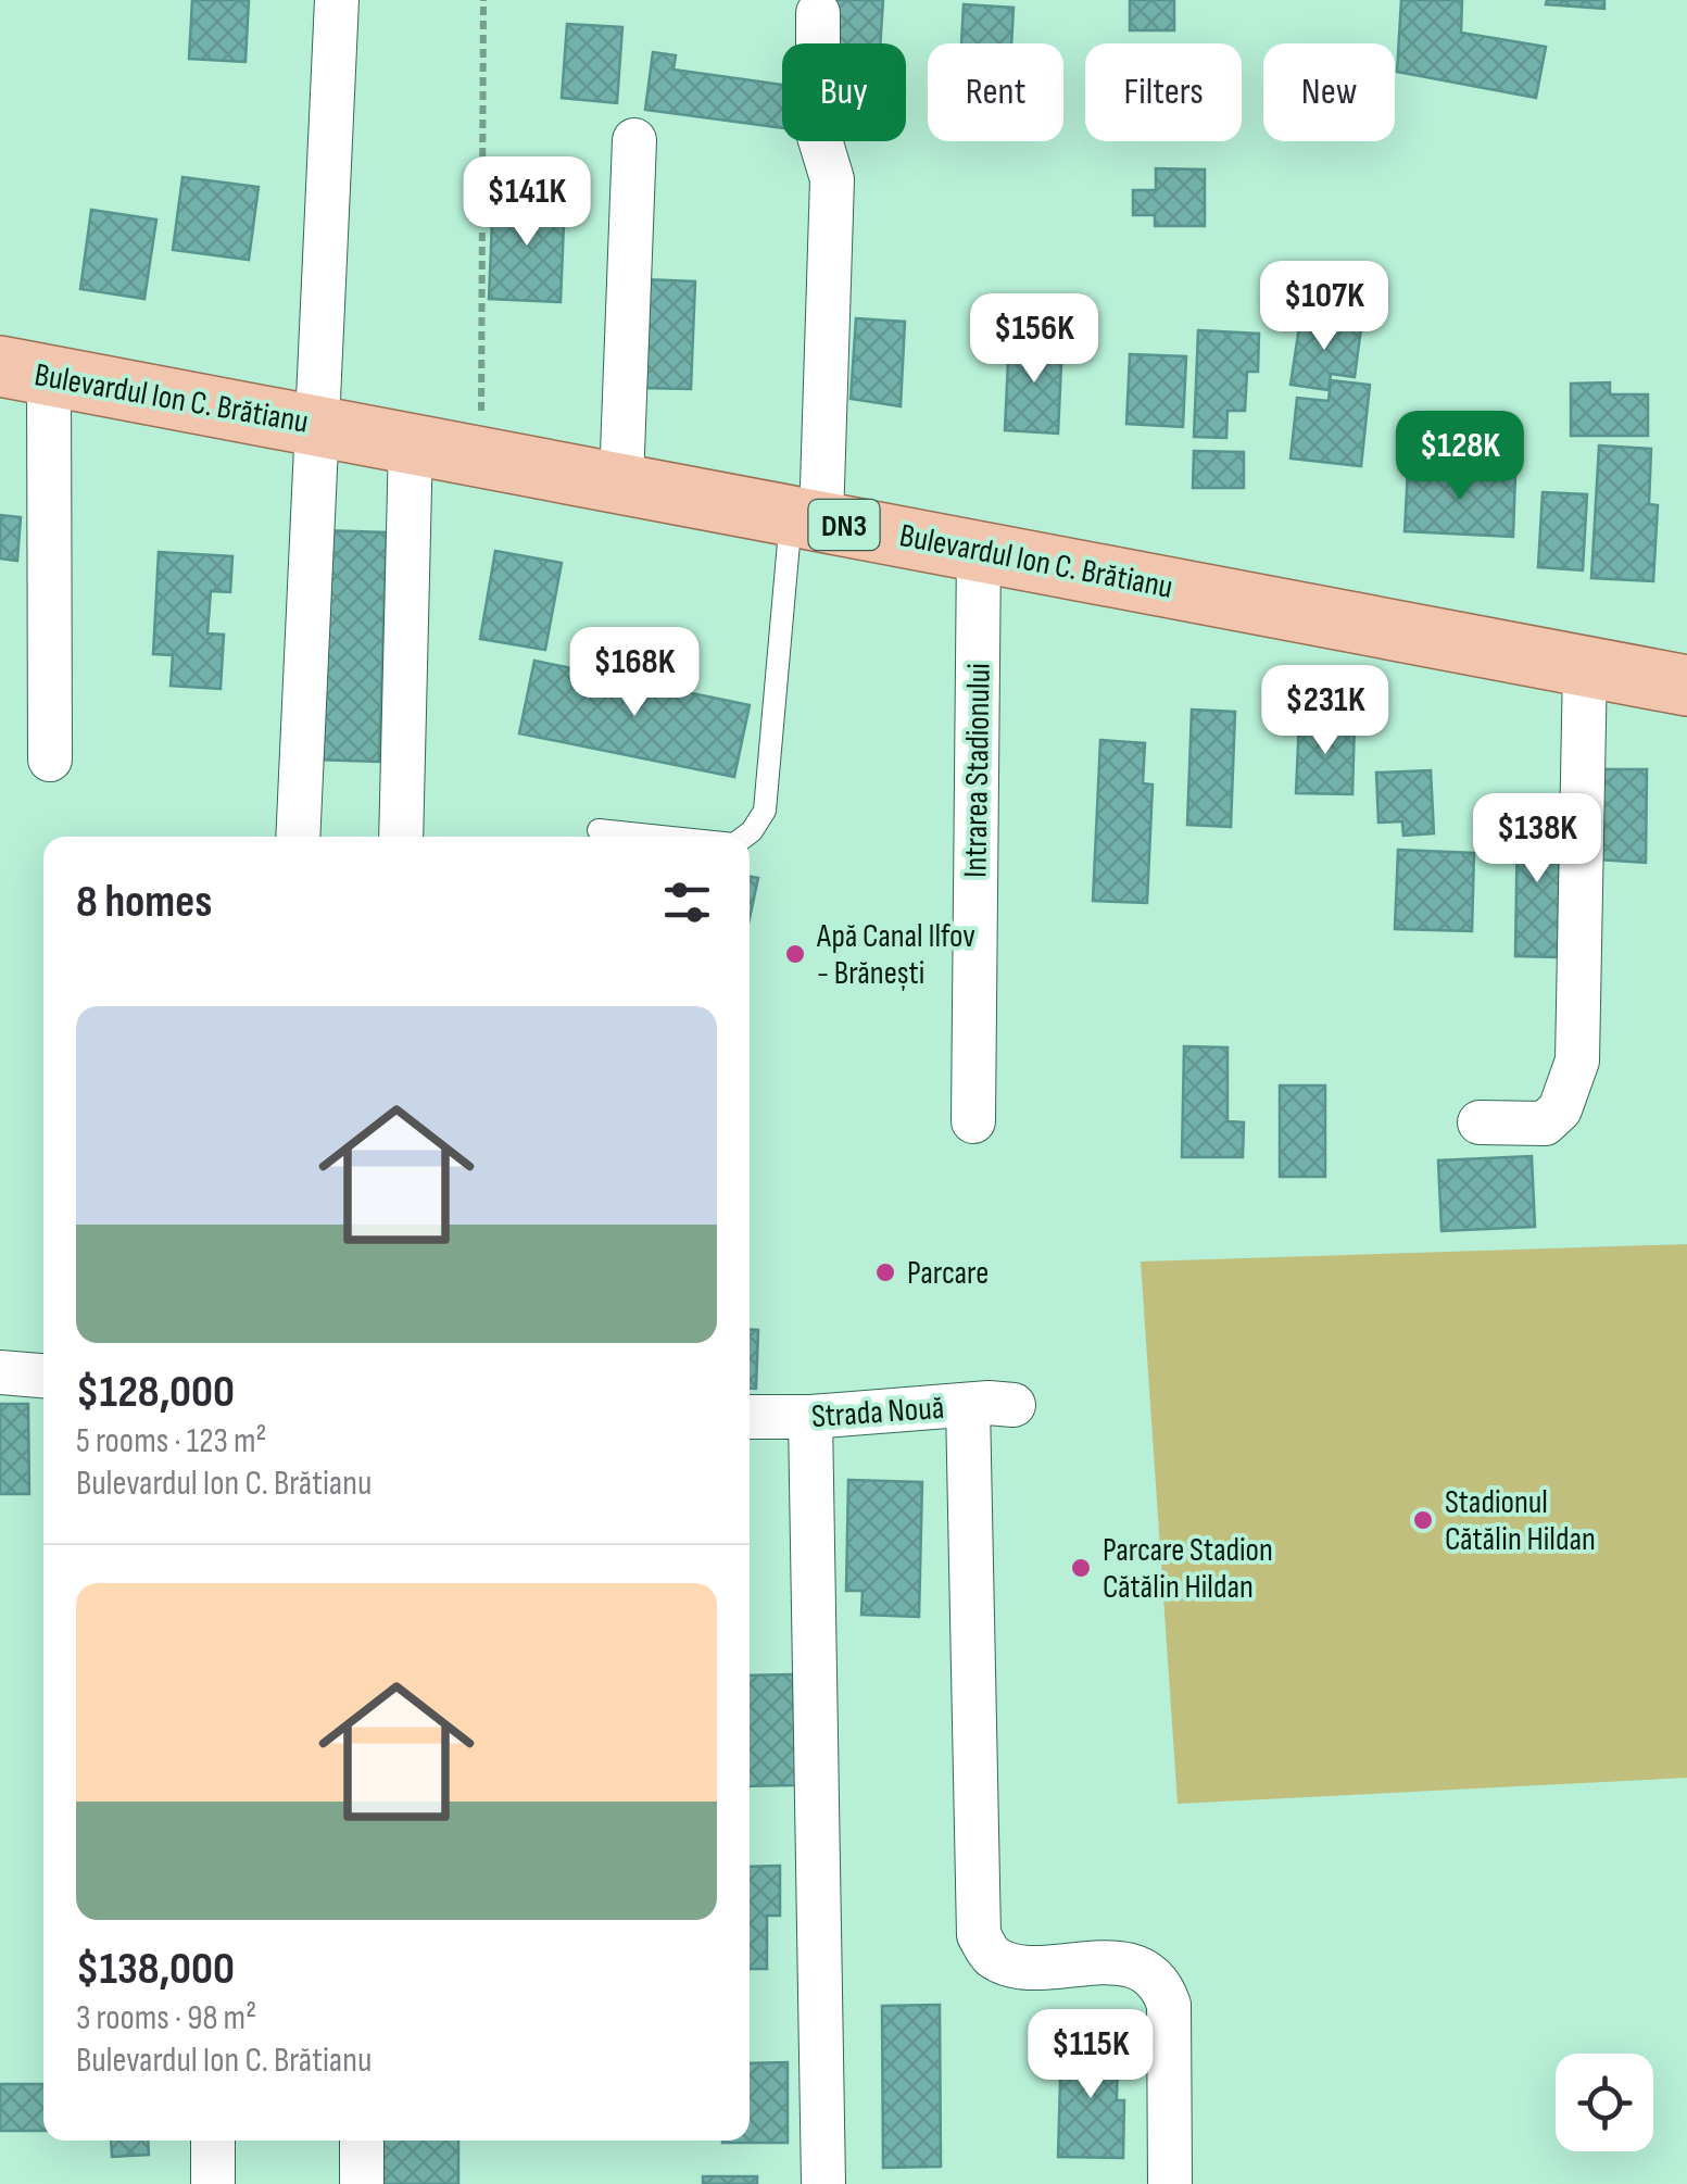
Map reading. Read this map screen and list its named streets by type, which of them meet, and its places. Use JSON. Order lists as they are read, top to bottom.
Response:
{
  "streets": {
    "main road": ["Bulevardul Ion C. Brătianu", "DN3"],
    "street": ["Intrarea Stadionului", "Strada Nouă"]
  },
  "crossings": [
    ["Bulevardul Ion C. Brătianu", "Intrarea Stadionului"]
  ],
  "places": [
    "Apă Canal Ilfov - Brănești",
    "Parcare",
    "Stadionul Cătălin Hildan",
    "Parcare Stadion Cătălin Hildan"
  ],
  "page": {
    "chip": [
      "Buy",
      "Rent",
      "Filters",
      "New"
    ],
    "price": [
      "$141K",
      "$107K",
      "$156K",
      "$128K",
      "$168K",
      "$231K",
      "$138K",
      "$115K"
    ],
    "heading": "8 homes",
    "list": [
      {
        "name": "$128,000",
        "note": "5 rooms · 123 m² · Bulevardul Ion C. Brătianu"
      },
      {
        "name": "$138,000",
        "note": "3 rooms · 98 m² · Bulevardul Ion C. Brătianu"
      }
    ]
  }
}
